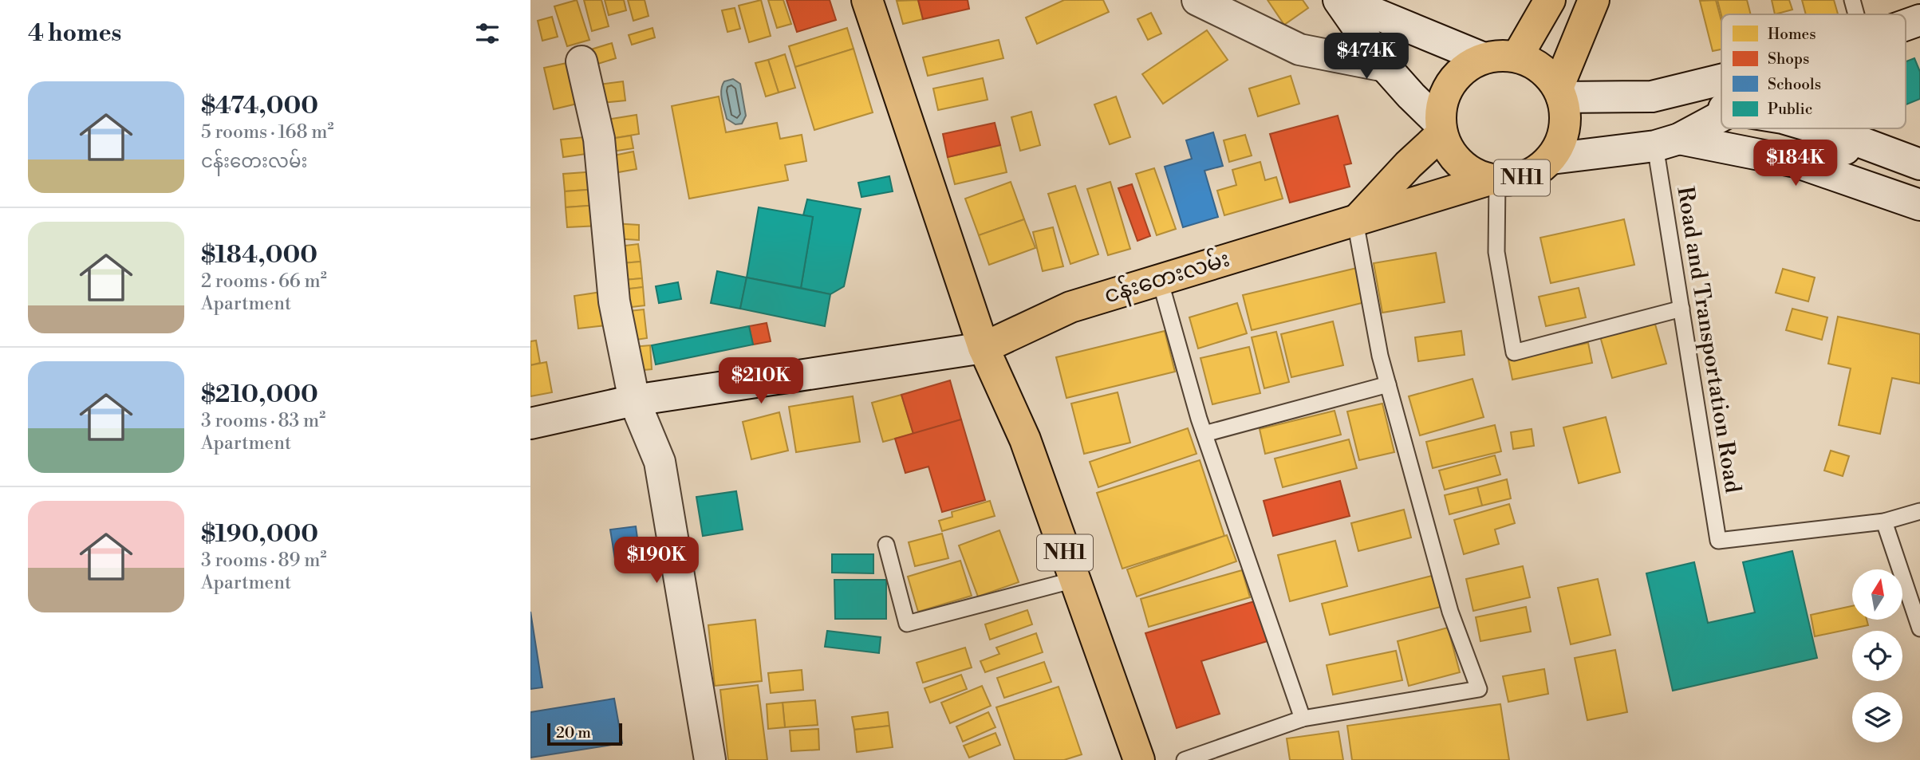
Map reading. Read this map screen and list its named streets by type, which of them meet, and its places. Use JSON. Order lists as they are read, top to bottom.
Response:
{
  "streets": {
    "main road": ["NH1", "ငန်းတေးလမ်း"],
    "lane": ["Road and Transportation Road"]
  },
  "crossings": [
    ["NH1", "ငန်းတေးလမ်း"]
  ],
  "legend": [
    "Homes",
    "Shops",
    "Schools",
    "Public"
  ],
  "scale_bar": "20 m",
  "north": "top",
  "page": {
    "heading": "4 homes",
    "price": [
      "$474K",
      "$184K",
      "$210K",
      "$190K"
    ],
    "list": [
      {
        "name": "$474,000",
        "note": "5 rooms · 168 m² · ငန်းတေးလမ်း"
      },
      {
        "name": "$184,000",
        "note": "2 rooms · 66 m² · Apartment"
      },
      {
        "name": "$210,000",
        "note": "3 rooms · 83 m² · Apartment"
      },
      {
        "name": "$190,000",
        "note": "3 rooms · 89 m² · Apartment"
      }
    ],
    "scale": "20 m"
  }
}
